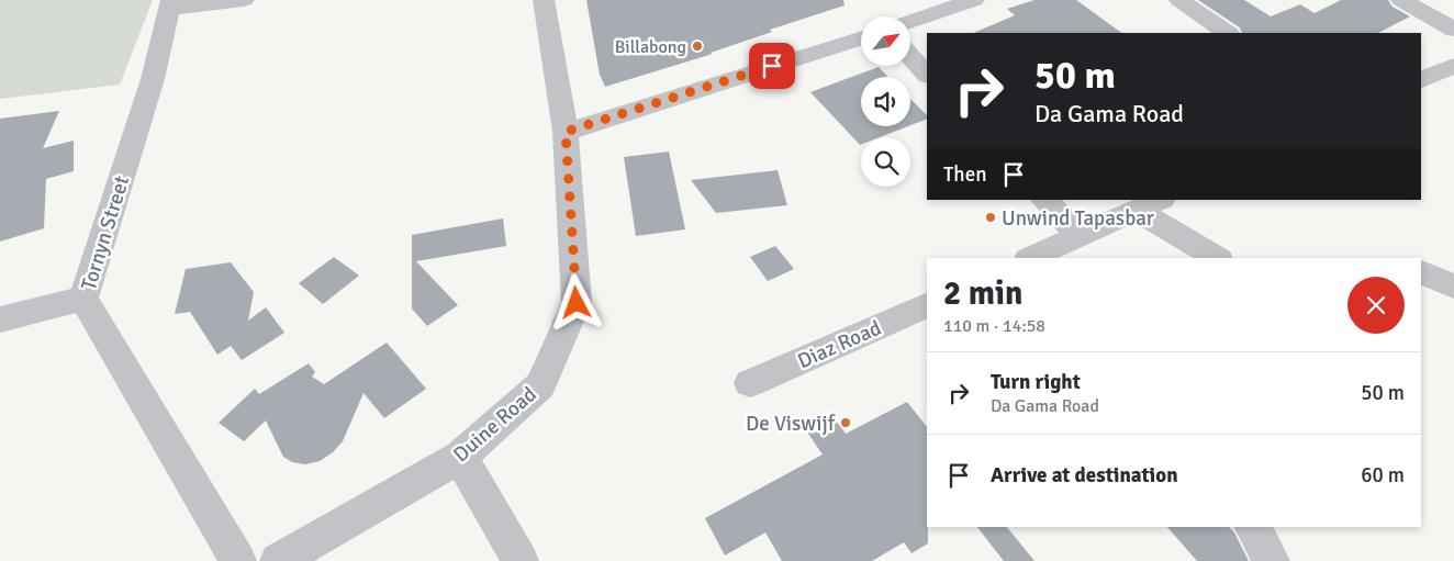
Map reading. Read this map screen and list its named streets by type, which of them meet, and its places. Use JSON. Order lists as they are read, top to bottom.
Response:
{
  "streets": {
    "street": ["Tornyn Street", "Diaz Road", "Duine Road"]
  },
  "places": ["Billabong", "Unwind Tapasbar", "De Viswijf"],
  "north": "top right",
  "page": {
    "turn": ["50 m", "Da Gama Road"],
    "then": "Then",
    "heading": ["2 min", "110 m · 14:58"],
    "list": [
      {
        "name": "Turn right",
        "note": "Da Gama Road",
        "value": "50 m"
      },
      {
        "name": "Arrive at destination",
        "value": "60 m"
      }
    ]
  }
}
